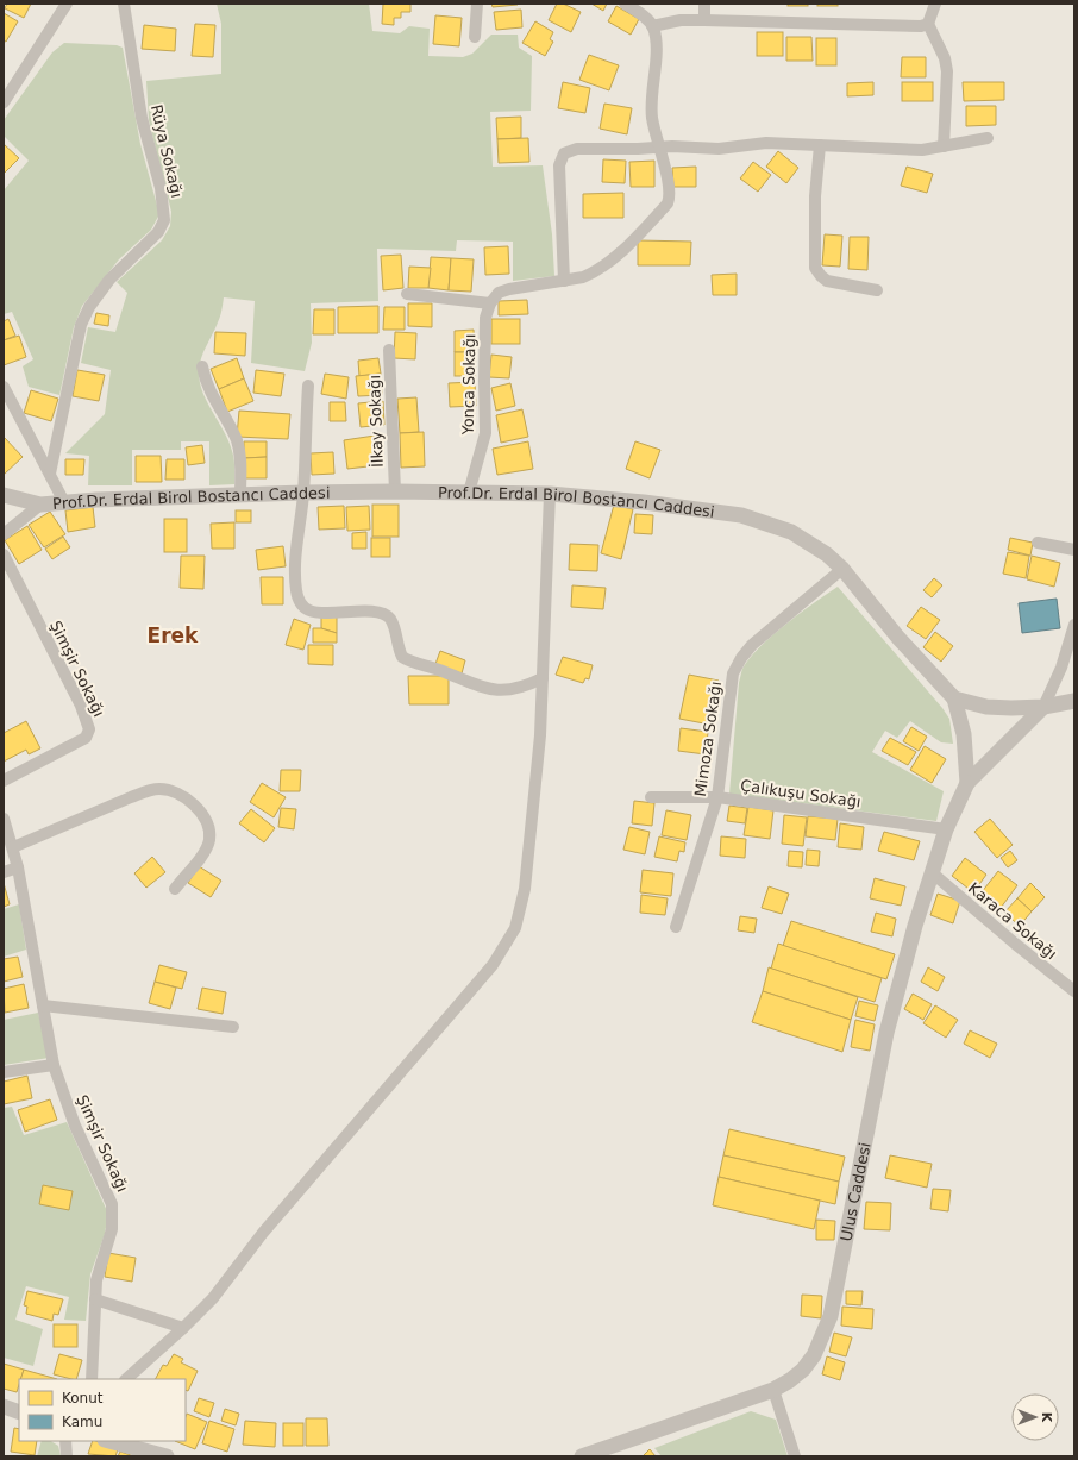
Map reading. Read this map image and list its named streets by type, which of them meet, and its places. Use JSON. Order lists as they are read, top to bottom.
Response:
{
  "streets": {
    "street": [
      "Rüya Sokağı",
      "Yonca Sokağı",
      "İlkay Sokağı",
      "Prof.Dr. Erdal Birol Bostancı Caddesi",
      "Şimşir Sokağı",
      "Mimoza Sokağı",
      "Çalıkuşu Sokağı",
      "Karaca Sokağı",
      "Ulus Caddesi"
    ]
  },
  "crossings": [
    ["Yonca Sokağı", "Prof.Dr. Erdal Birol Bostancı Caddesi"],
    ["İlkay Sokağı", "Prof.Dr. Erdal Birol Bostancı Caddesi"],
    ["Prof.Dr. Erdal Birol Bostancı Caddesi", "Mimoza Sokağı"],
    ["Mimoza Sokağı", "Çalıkuşu Sokağı"],
    ["Çalıkuşu Sokağı", "Ulus Caddesi"],
    ["Karaca Sokağı", "Ulus Caddesi"]
  ],
  "districts": ["Erek"],
  "legend": ["Konut", "Kamu"],
  "north": "right"
}
